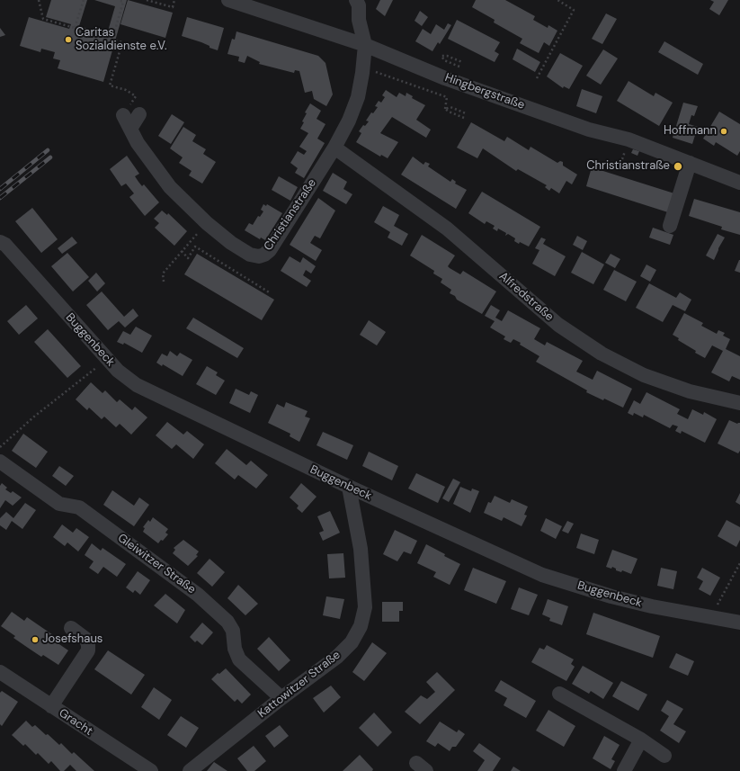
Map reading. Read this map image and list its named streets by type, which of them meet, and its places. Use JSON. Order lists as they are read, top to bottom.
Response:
{
  "streets": {
    "street": [
      "Hingbergstraße",
      "Christianstraße",
      "Alfredstraße",
      "Buggenbeck",
      "Gleiwitzer Straße",
      "Kattowitzer Straße",
      "Gracht"
    ]
  },
  "crossings": [
    ["Hingbergstraße", "Christianstraße"],
    ["Christianstraße", "Alfredstraße"],
    ["Buggenbeck", "Kattowitzer Straße"],
    ["Gleiwitzer Straße", "Kattowitzer Straße"]
  ],
  "places": [
    "Caritas Sozialdienste e.V.",
    "Hoffmann",
    "Christianstraße",
    "Josefshaus"
  ]
}
